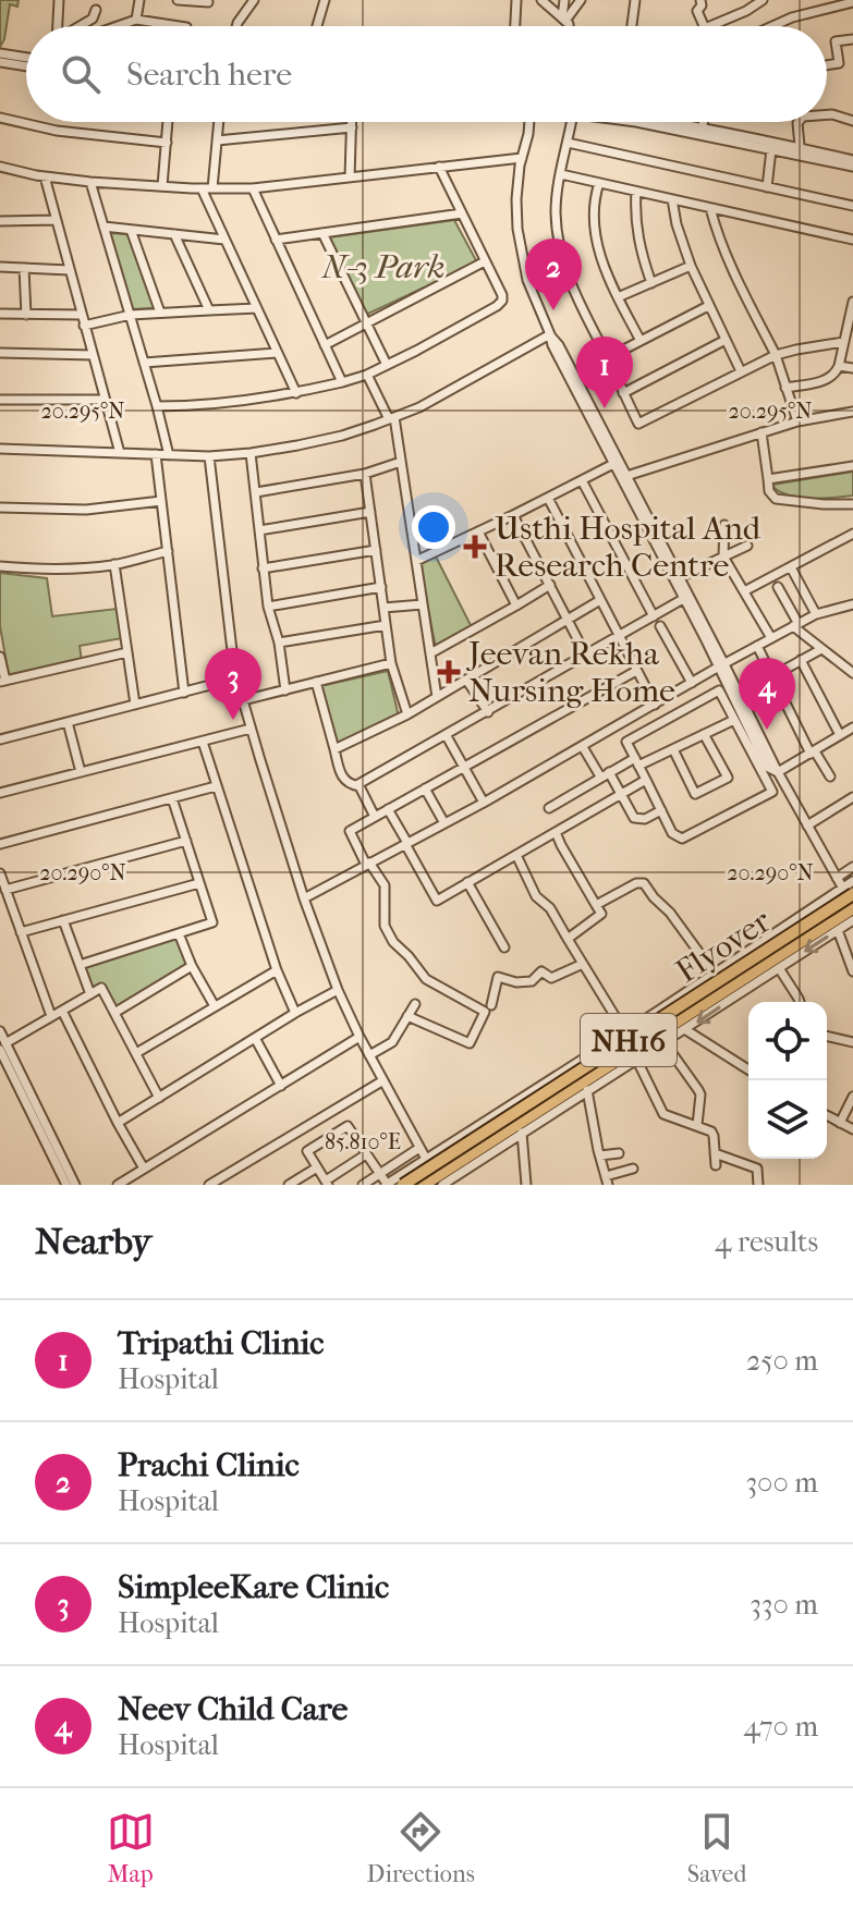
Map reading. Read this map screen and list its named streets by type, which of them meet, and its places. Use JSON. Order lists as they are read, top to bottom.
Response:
{
  "streets": {
    "highway": ["Flyover", "NH16"]
  },
  "parks": ["N-3 Park"],
  "places": {
    "health": ["Usthi Hospital And Research Centre", "Jeevan Rekha Nursing Home"]
  },
  "page": {
    "search": "Search here",
    "pins": [
      "2",
      "1",
      "3",
      "4"
    ],
    "heading": ["Nearby", "4 results"],
    "list": [
      {
        "mark": "1",
        "name": "Tripathi Clinic",
        "note": "Hospital",
        "value": "250 m"
      },
      {
        "mark": "2",
        "name": "Prachi Clinic",
        "note": "Hospital",
        "value": "300 m"
      },
      {
        "mark": "3",
        "name": "SimpleeKare Clinic",
        "note": "Hospital",
        "value": "330 m"
      },
      {
        "mark": "4",
        "name": "Neev Child Care",
        "note": "Hospital",
        "value": "470 m"
      }
    ],
    "nav": ["Map", "Directions", "Saved"]
  },
  "coordinates": ["20.295°N", "20.290°N", "85.810°E"]
}
